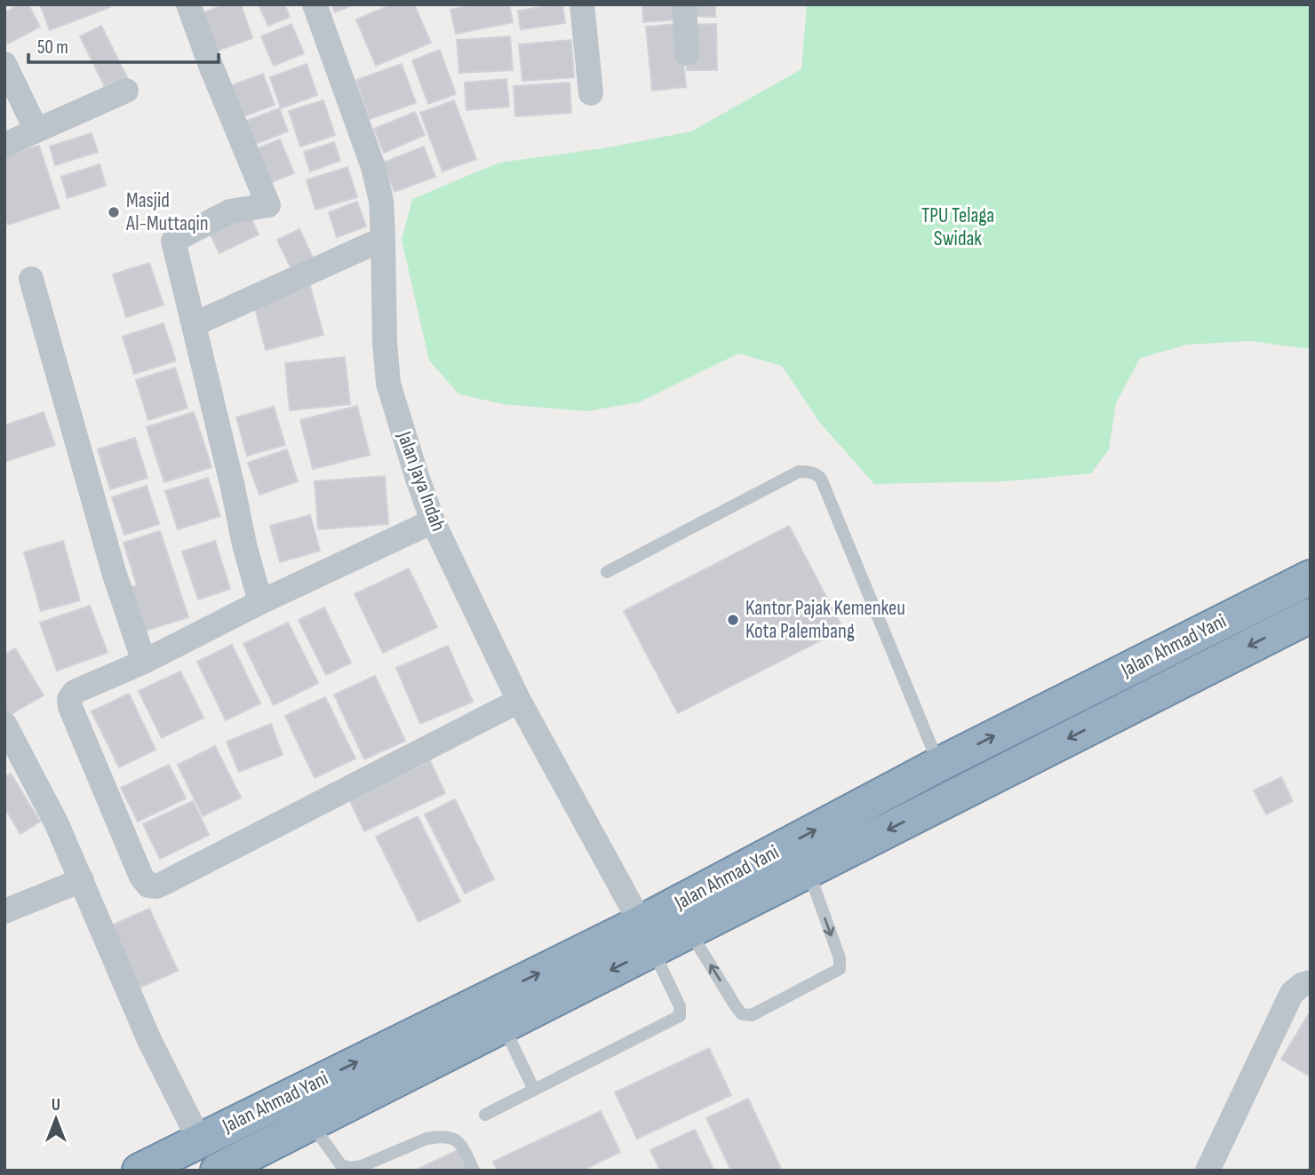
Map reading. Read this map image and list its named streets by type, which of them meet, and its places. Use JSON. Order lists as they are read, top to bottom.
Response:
{
  "streets": {
    "highway": ["Jalan Ahmad Yani"],
    "street": ["Jalan Jaya Indah"]
  },
  "crossings": [
    ["Jalan Jaya Indah", "Jalan Ahmad Yani"]
  ],
  "parks": ["TPU Telaga Swidak"],
  "places": ["Masjid Al-Muttaqin", "Kantor Pajak Kemenkeu Kota Palembang"],
  "scale_bar": "50 m",
  "north": "top"
}
